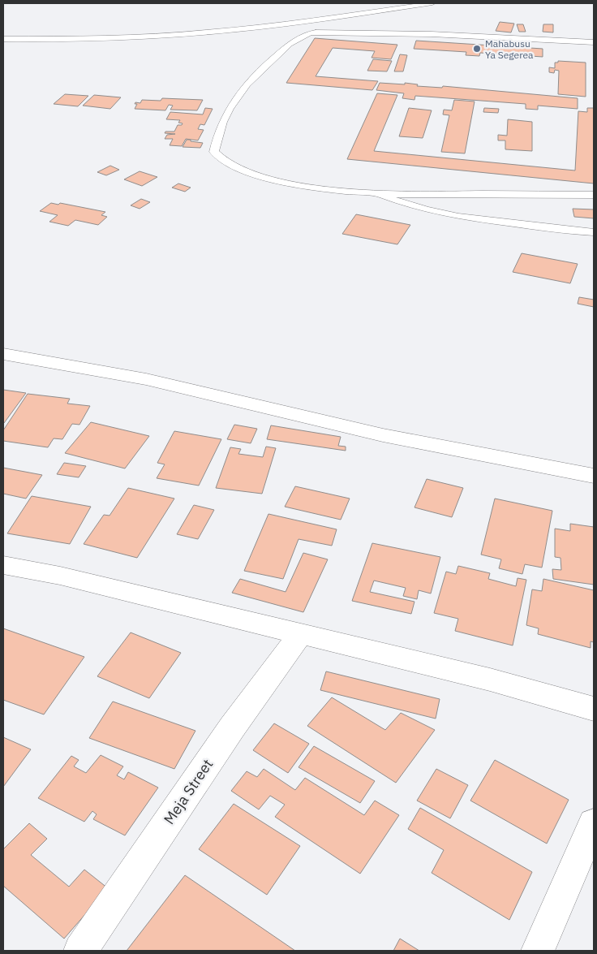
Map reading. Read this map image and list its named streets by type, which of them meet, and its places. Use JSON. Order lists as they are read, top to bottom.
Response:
{
  "streets": {
    "street": ["Meja Street"]
  },
  "places": ["Mahabusu Ya Segerea"]
}
